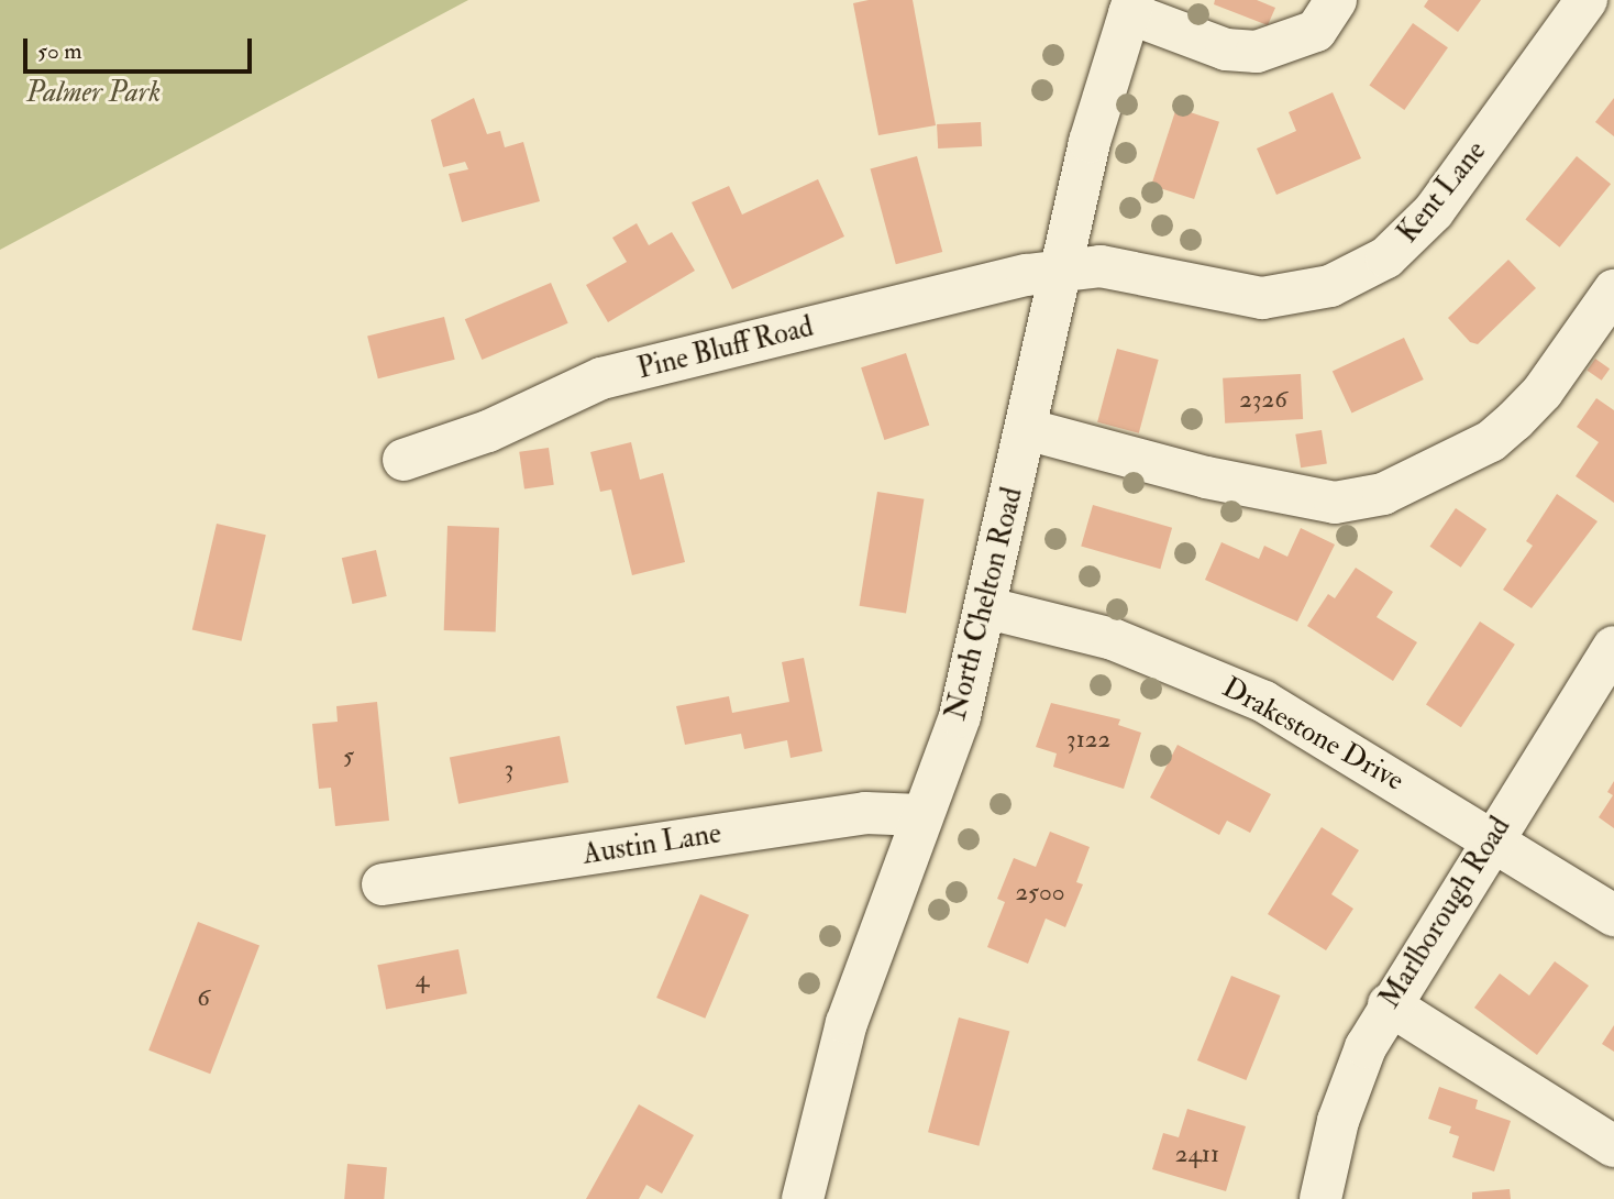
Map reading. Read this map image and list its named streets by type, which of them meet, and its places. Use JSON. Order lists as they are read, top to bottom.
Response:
{
  "streets": {
    "street": [
      "Kent Lane",
      "Pine Bluff Road",
      "North Chelton Road",
      "Drakestone Drive",
      "Austin Lane",
      "Marlborough Road"
    ]
  },
  "crossings": [
    ["Kent Lane", "Pine Bluff Road"],
    ["Kent Lane", "North Chelton Road"],
    ["Pine Bluff Road", "North Chelton Road"],
    ["North Chelton Road", "Drakestone Drive"],
    ["North Chelton Road", "Austin Lane"],
    ["Drakestone Drive", "Marlborough Road"]
  ],
  "parks": ["Palmer Park"],
  "house_numbers": [
    "2326",
    "3122",
    "5",
    "3",
    "2500",
    "4",
    "6",
    "2411"
  ],
  "scale_bar": "50 m"
}
